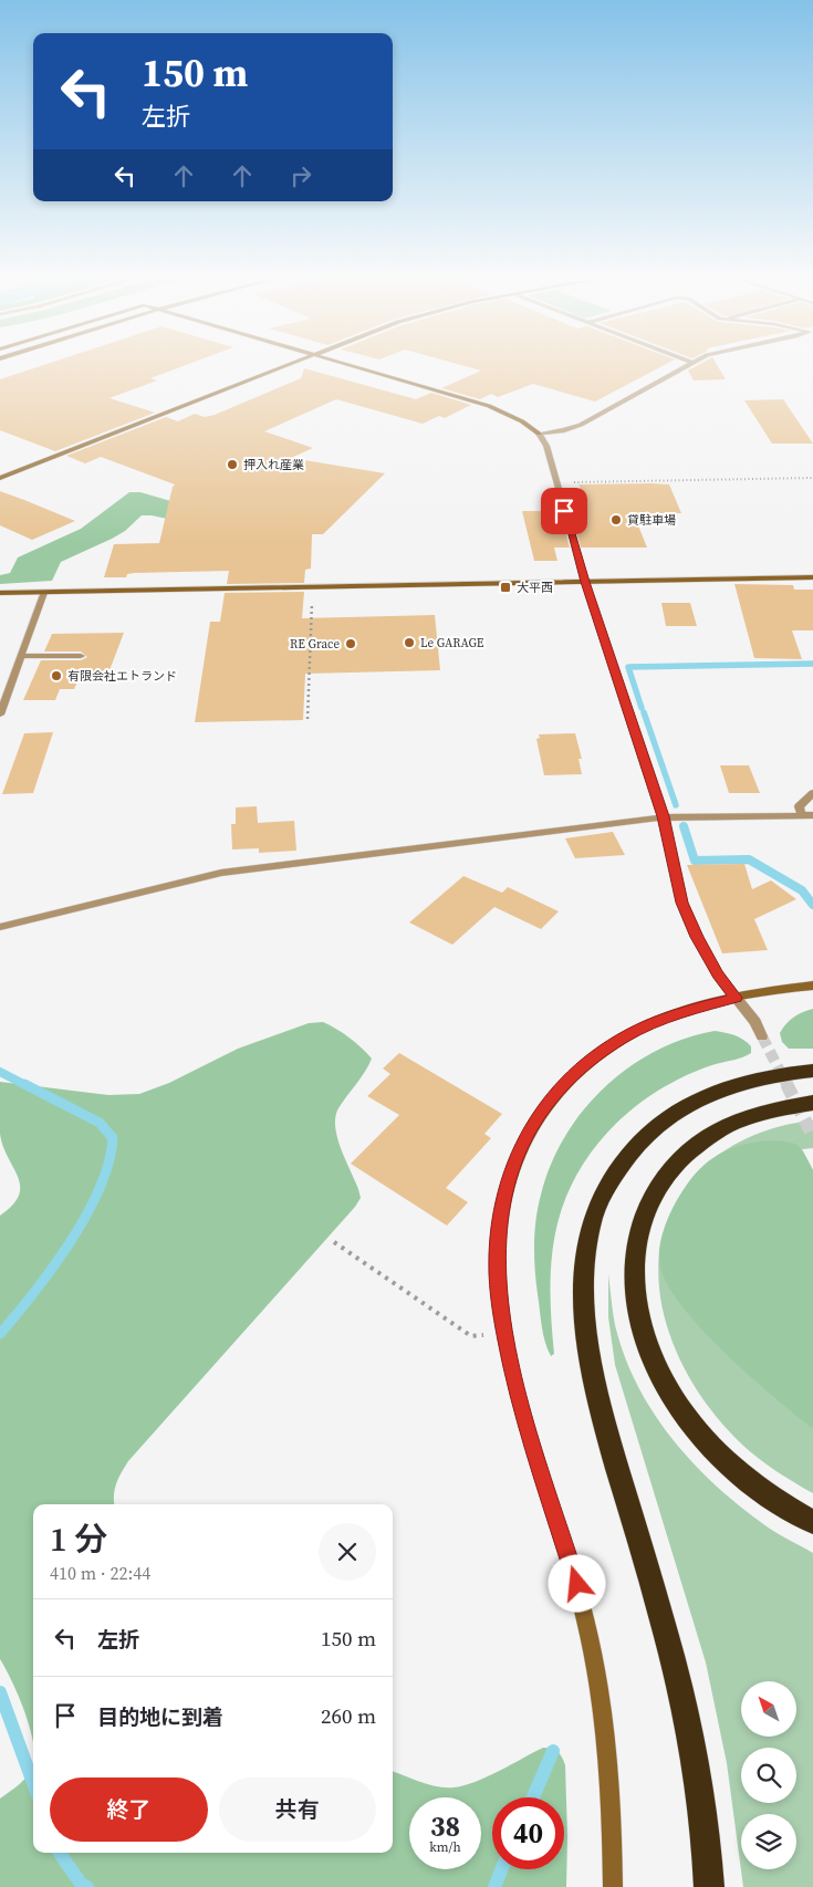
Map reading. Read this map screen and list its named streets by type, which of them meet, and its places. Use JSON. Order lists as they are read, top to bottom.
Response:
{
  "places": {
    "other": [
      "押入れ産業",
      "貸駐車場",
      "Le GARAGE",
      "RE Grace",
      "有限会社エトランド"
    ],
    "transit": ["大平西"]
  },
  "north": "top left",
  "page": {
    "turn": ["150 m", "左折"],
    "heading": ["1 分", "410 m · 22:44"],
    "list": [
      {
        "name": "左折",
        "value": "150 m"
      },
      {
        "name": "目的地に到着",
        "value": "260 m"
      }
    ],
    "buttons": ["終了", "共有"],
    "speed": "38 km/h",
    "limit": "40"
  }
}
